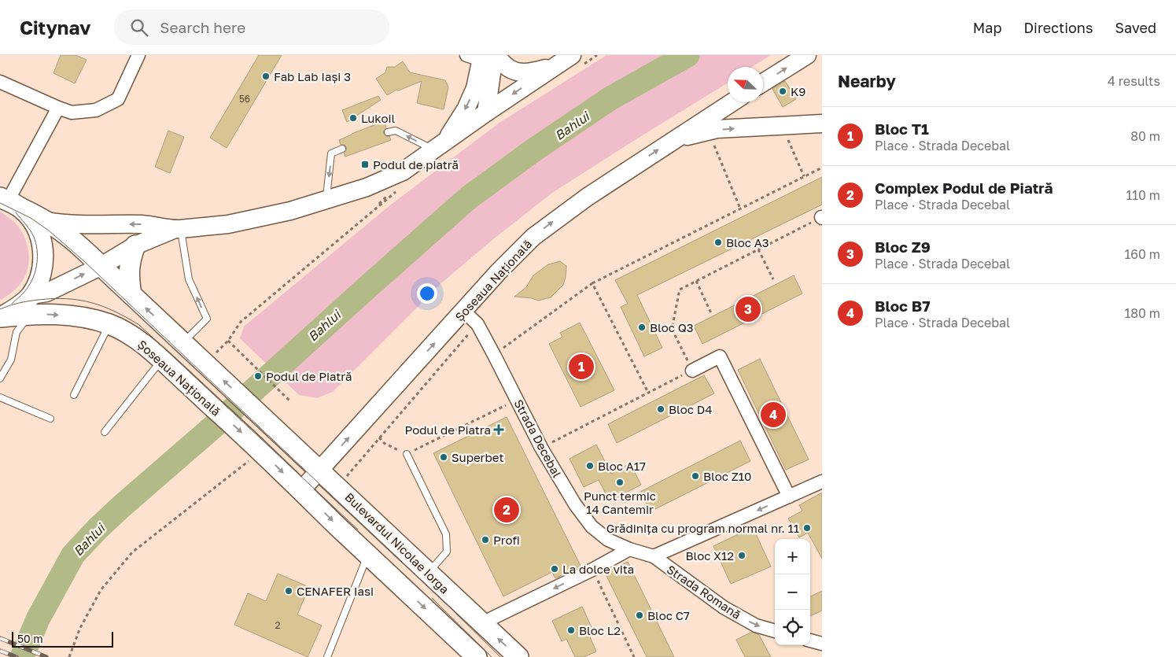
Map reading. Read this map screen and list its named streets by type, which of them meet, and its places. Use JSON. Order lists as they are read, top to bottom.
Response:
{
  "streets": {
    "main road": ["Șoseaua Națională", "Bulevardul Nicolae Iorga"],
    "street": ["Strada Decebal", "Strada Romană"]
  },
  "crossings": [
    ["Șoseaua Națională", "Strada Decebal"],
    ["Șoseaua Națională", "Bulevardul Nicolae Iorga"],
    ["Strada Decebal", "Strada Romană"]
  ],
  "one_way": ["Strada Romană"],
  "water": ["Bahlui"],
  "places": {
    "other": [
      "Fab Lab Iași 3",
      "K9",
      "Lukoil",
      "Bloc A3",
      "Bloc Q3",
      "Podul de Piatră",
      "Bloc D4",
      "Superbet",
      "Bloc A17",
      "Bloc Z10",
      "Punct termic 14 Cantemir",
      "Grădinița cu program normal nr. 11",
      "Profi",
      "Bloc X12",
      "La dolce vita",
      "CENAFER Iasi",
      "Bloc C7",
      "Bloc L2"
    ],
    "transit": ["Podul de piatră"],
    "health": ["Podul de Piatra"]
  },
  "house_numbers": ["56", "2"],
  "scale_bar": "50 m",
  "north": "top left",
  "page": {
    "header": "Citynav",
    "search": "Search here",
    "nav": ["Map", "Directions", "Saved"],
    "heading": ["Nearby", "4 results"],
    "list": [
      {
        "mark": "1",
        "name": "Bloc T1",
        "note": "Place · Strada Decebal",
        "value": "80 m"
      },
      {
        "mark": "2",
        "name": "Complex Podul de Piatră",
        "note": "Place · Strada Decebal",
        "value": "110 m"
      },
      {
        "mark": "3",
        "name": "Bloc Z9",
        "note": "Place · Strada Decebal",
        "value": "160 m"
      },
      {
        "mark": "4",
        "name": "Bloc B7",
        "note": "Place · Strada Decebal",
        "value": "180 m"
      }
    ],
    "pins": [
      "3",
      "1",
      "4",
      "2"
    ],
    "map_buttons": ["+", "−"],
    "scale": "50 m"
  }
}
